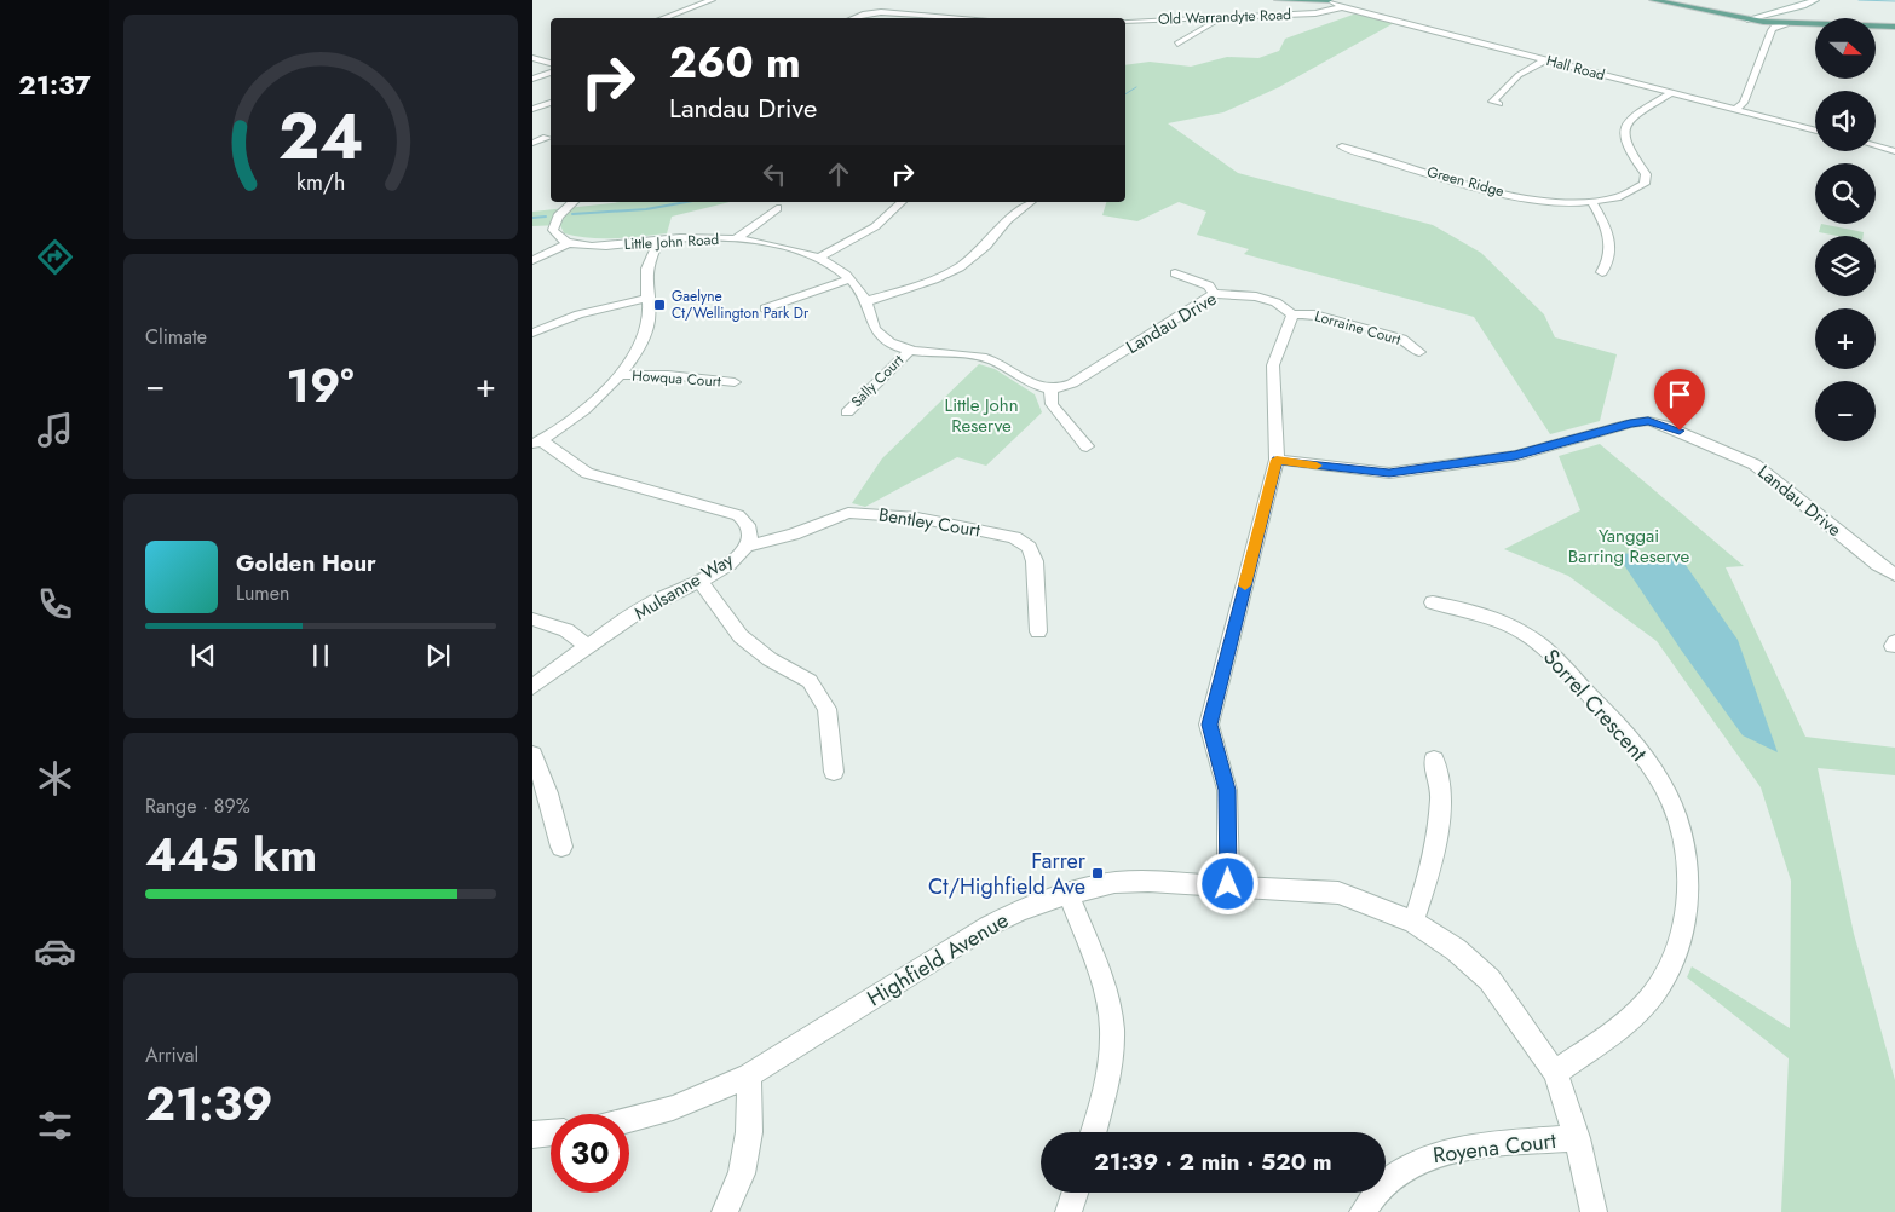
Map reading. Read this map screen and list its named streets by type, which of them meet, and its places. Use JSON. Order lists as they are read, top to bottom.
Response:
{
  "streets": {
    "street": [
      "Old Warrandyte Road",
      "Hall Road",
      "Green Ridge",
      "Little John Road",
      "Landau Drive",
      "Lorraine Court",
      "Howqua Court",
      "Sally Court",
      "Bentley Court",
      "Mulsanne Way",
      "Sorrel Crescent",
      "Highfield Avenue",
      "Royena Court"
    ]
  },
  "crossings": [
    ["Old Warrandyte Road", "Hall Road"],
    ["Hall Road", "Green Ridge"],
    ["Little John Road", "Sally Court"],
    ["Landau Drive", "Lorraine Court"],
    ["Bentley Court", "Mulsanne Way"],
    ["Sorrel Crescent", "Highfield Avenue"],
    ["Highfield Avenue", "Royena Court"]
  ],
  "parks": ["Little John Reserve", "Yanggai Barring Reserve"],
  "places": {
    "transit": ["Gaelyne Ct/Wellington Park Dr", "Farrer Ct/Highfield Ave"]
  },
  "north": "right",
  "page": {
    "tabs": "21:37",
    "map_buttons": ["+", "−"],
    "turn": ["260 m", "Landau Drive"],
    "tile": [
      "Climate",
      ["Range · 89%", "445 km"],
      ["Arrival", "21:39"]
    ],
    "heat": ["−", "19°", "+"],
    "song": ["Golden Hour", "Lumen"],
    "limit": "30",
    "trip": "21:39 · 2 min · 520 m",
    "gauge": ["24", "km/h"]
  }
}
